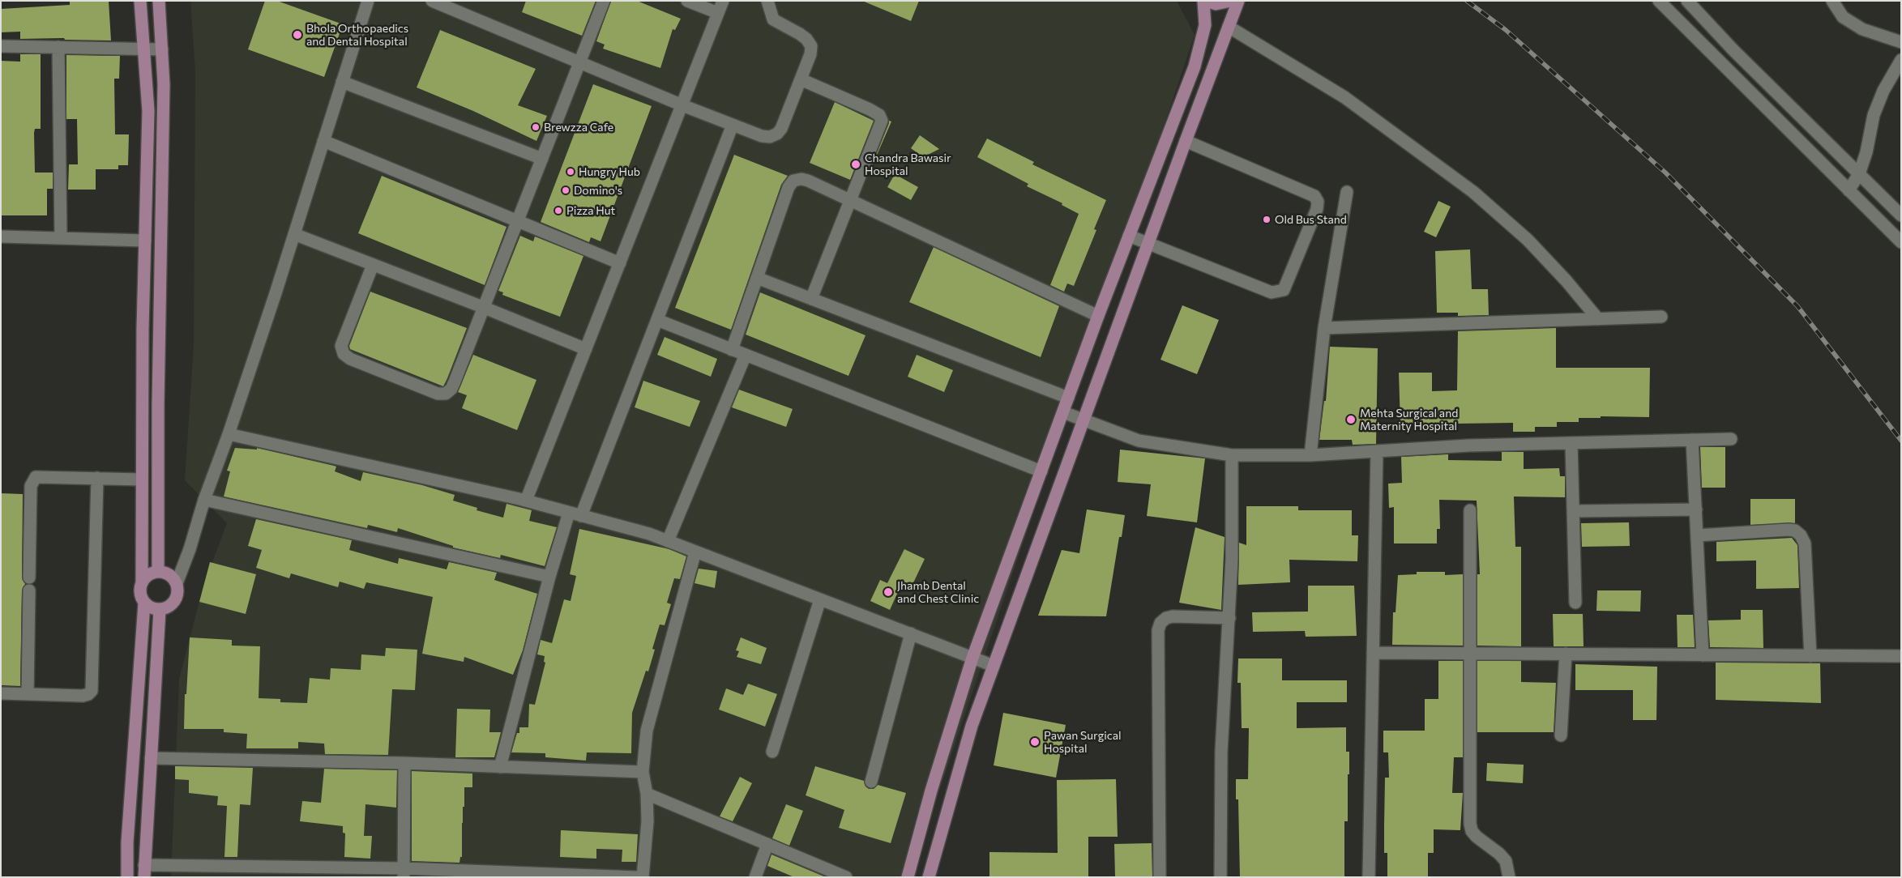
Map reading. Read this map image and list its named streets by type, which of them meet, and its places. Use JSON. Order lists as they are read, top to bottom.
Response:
{
  "places": [
    "Bhola Orthopaedics and Dental Hospital",
    "Brewzza Cafe",
    "Chandra Bawasir Hospital",
    "Hungry Hub",
    "Domino's",
    "Pizza Hut",
    "Old Bus Stand",
    "Mehta Surgical and Maternity Hospital",
    "Jhamb Dental and Chest Clinic",
    "Pawan Surgical Hospital"
  ]
}
